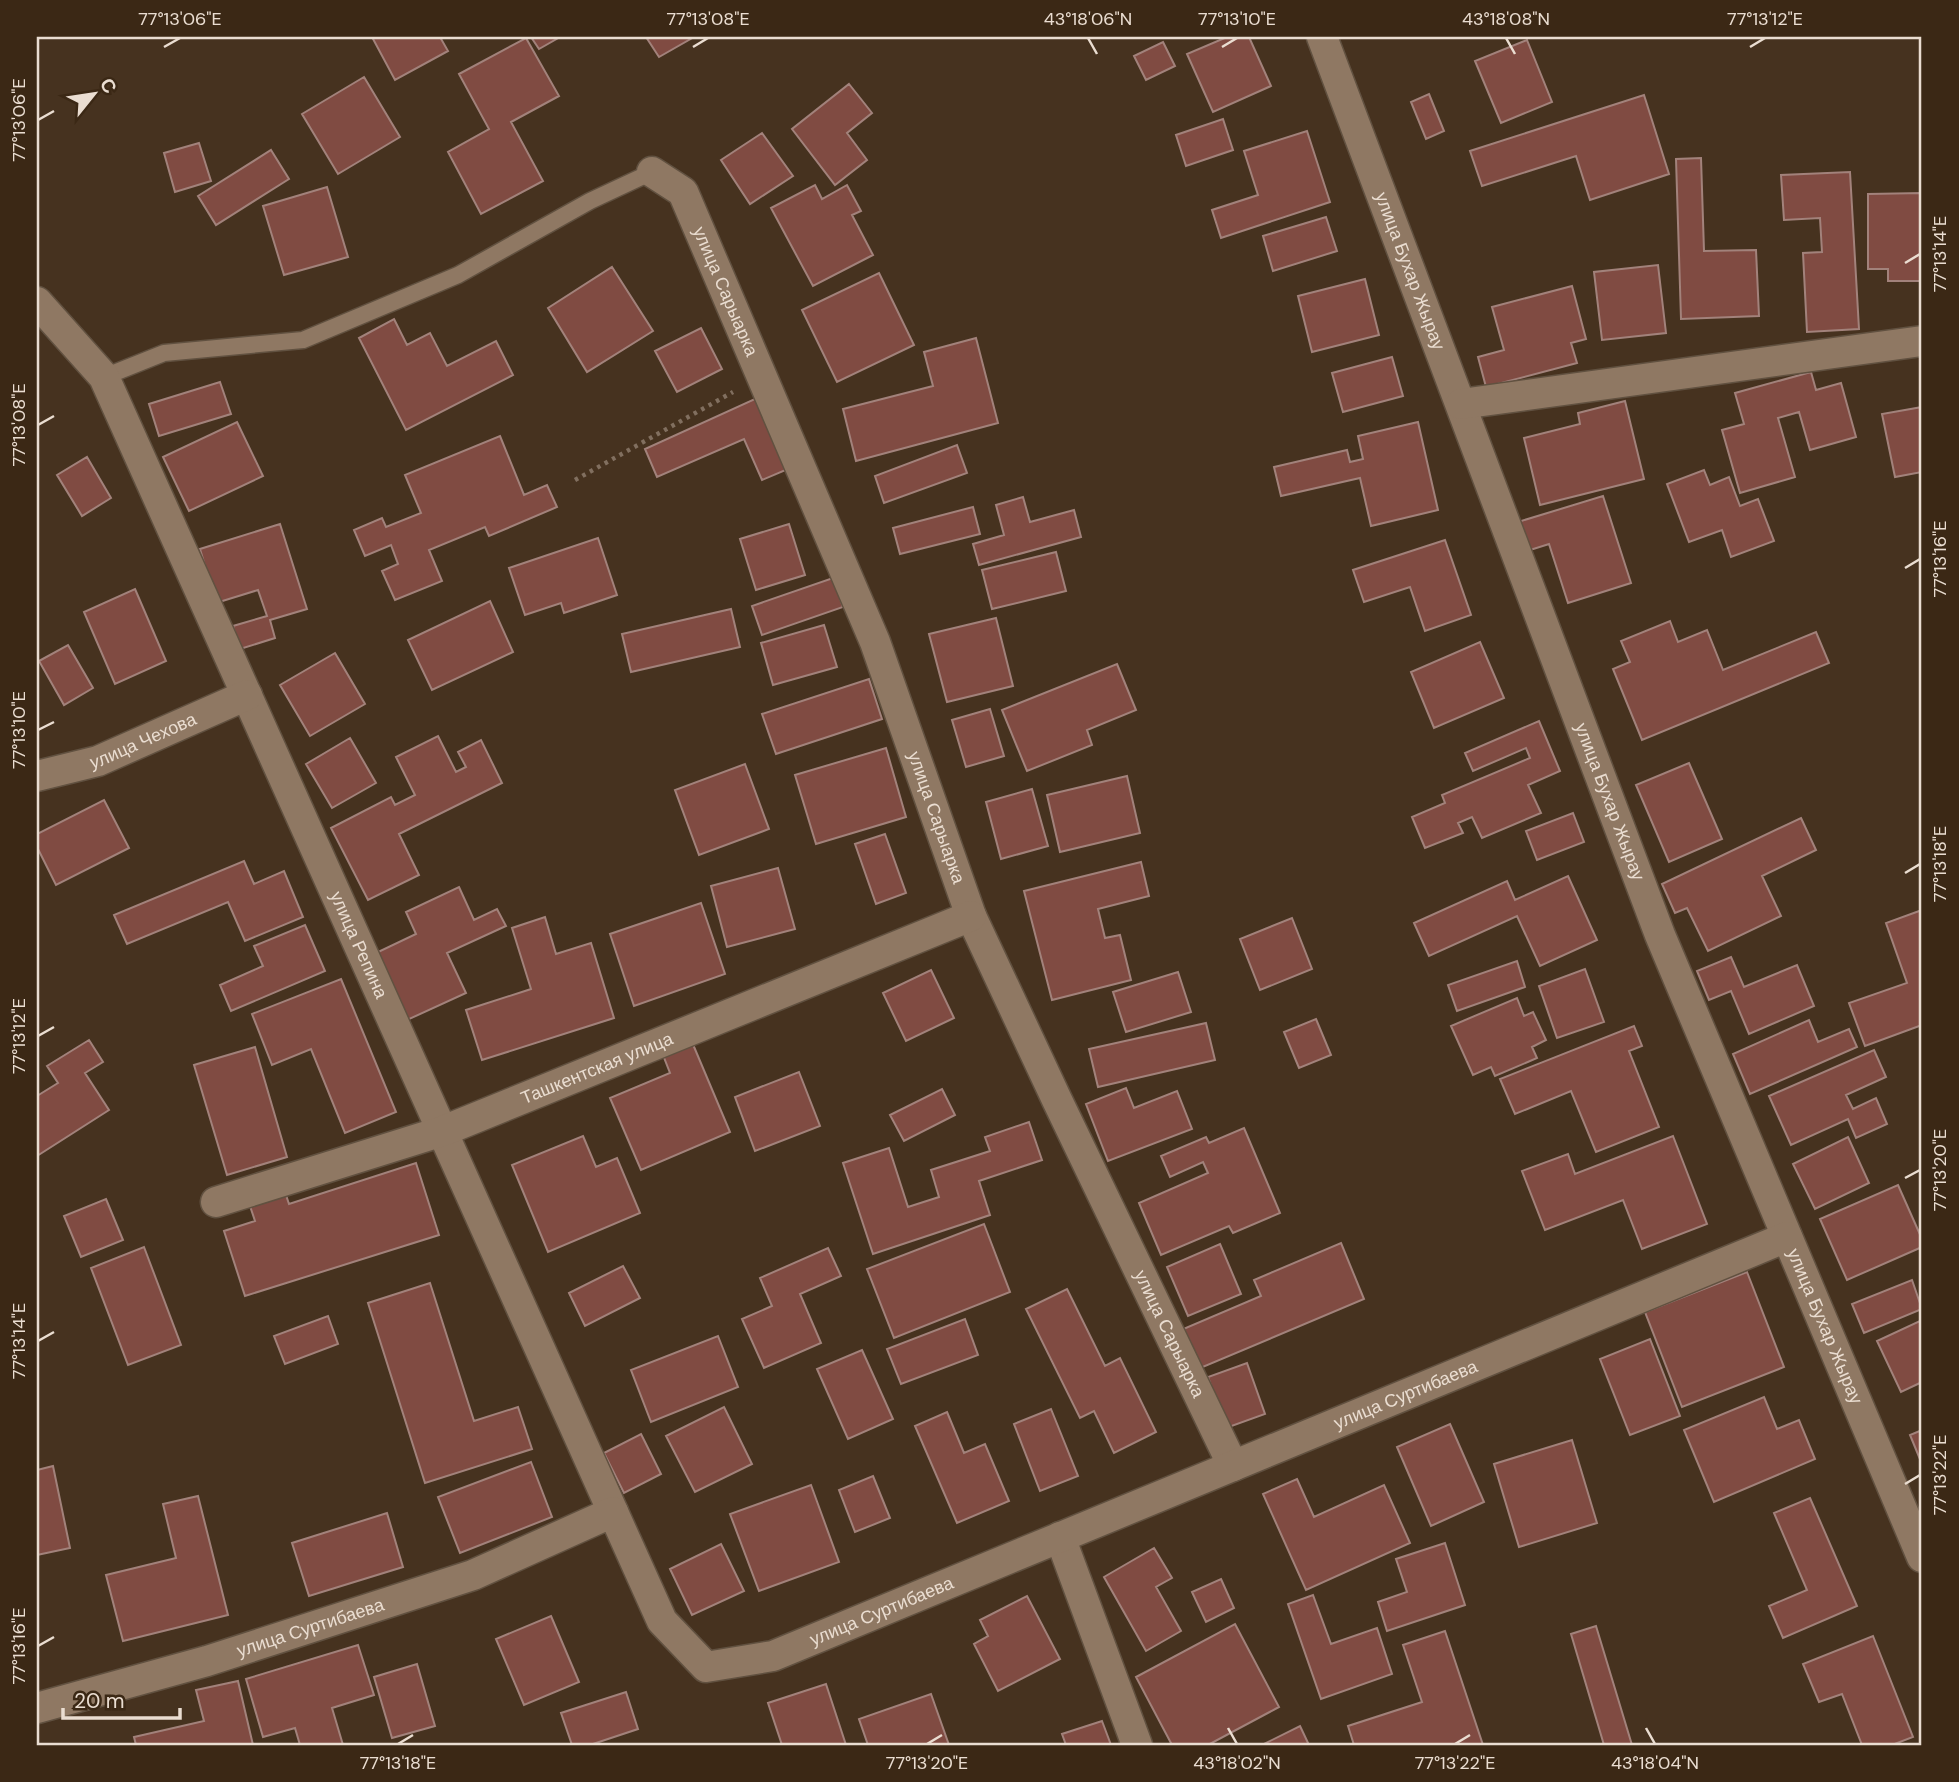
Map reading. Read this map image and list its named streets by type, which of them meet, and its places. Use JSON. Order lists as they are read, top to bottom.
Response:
{
  "streets": {
    "street": [
      "улица Бухар Жырау",
      "улица Сарыарка",
      "улица Чехова",
      "улица Репина",
      "Ташкентская улица",
      "улица Суртибаева"
    ]
  },
  "crossings": [
    ["улица Бухар Жырау", "улица Суртибаева"],
    ["улица Сарыарка", "Ташкентская улица"],
    ["улица Сарыарка", "улица Суртибаева"],
    ["улица Чехова", "улица Репина"],
    ["улица Репина", "Ташкентская улица"],
    ["улица Репина", "улица Суртибаева"]
  ],
  "scale_bar": "20 m",
  "north": "top right",
  "coordinates": [
    "77°13'06\"E",
    "77°13'08\"E",
    "43°18'06\"N",
    "77°13'10\"E",
    "43°18'08\"N",
    "77°13'12\"E",
    "77°13'14\"E",
    "77°13'16\"E",
    "77°13'18\"E",
    "77°13'20\"E",
    "77°13'22\"E",
    "43°18'02\"N",
    "43°18'04\"N"
  ]
}
